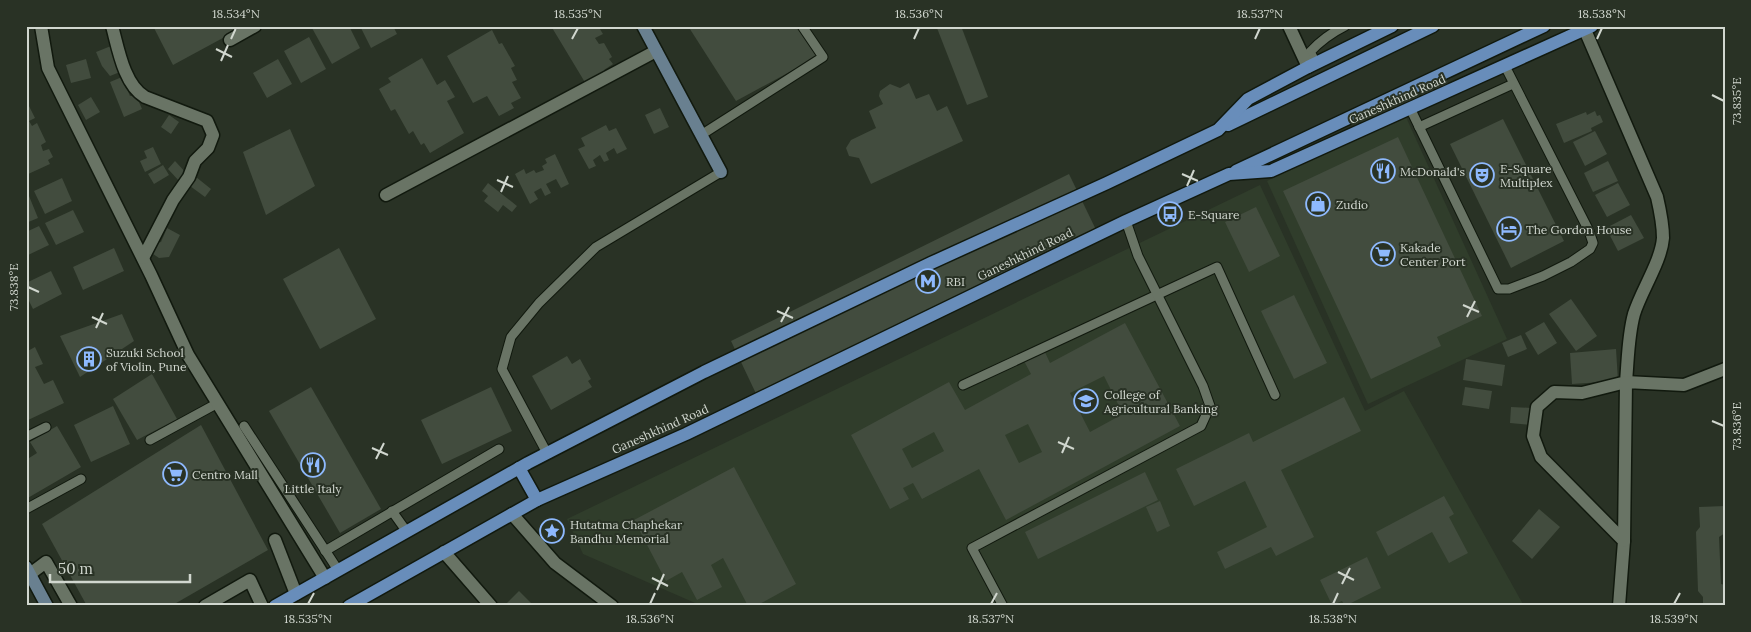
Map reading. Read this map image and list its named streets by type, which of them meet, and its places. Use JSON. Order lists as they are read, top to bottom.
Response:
{
  "streets": {
    "main road": ["Ganeshkhind Road"]
  },
  "places": {
    "restaurant": ["McDonald's", "Little Italy"],
    "theatre": ["E-Square Multiplex"],
    "shop": ["Zudio"],
    "bus stop": ["E-Square"],
    "hotel": ["The Gordon House"],
    "supermarket": ["Kakade Center Port", "Centro Mall"],
    "metro station": ["RBI"],
    "building": ["Suzuki School of Violin, Pune"],
    "school or university": ["College of Agricultural Banking"],
    "place": ["Hutatma Chaphekar Bandhu Memorial"]
  },
  "scale_bar": "50 m",
  "coordinates": [
    "18.534°N",
    "18.535°N",
    "18.536°N",
    "18.537°N",
    "18.538°N",
    "73.835°E",
    "73.838°E",
    "73.836°E",
    "18.539°N"
  ]
}
